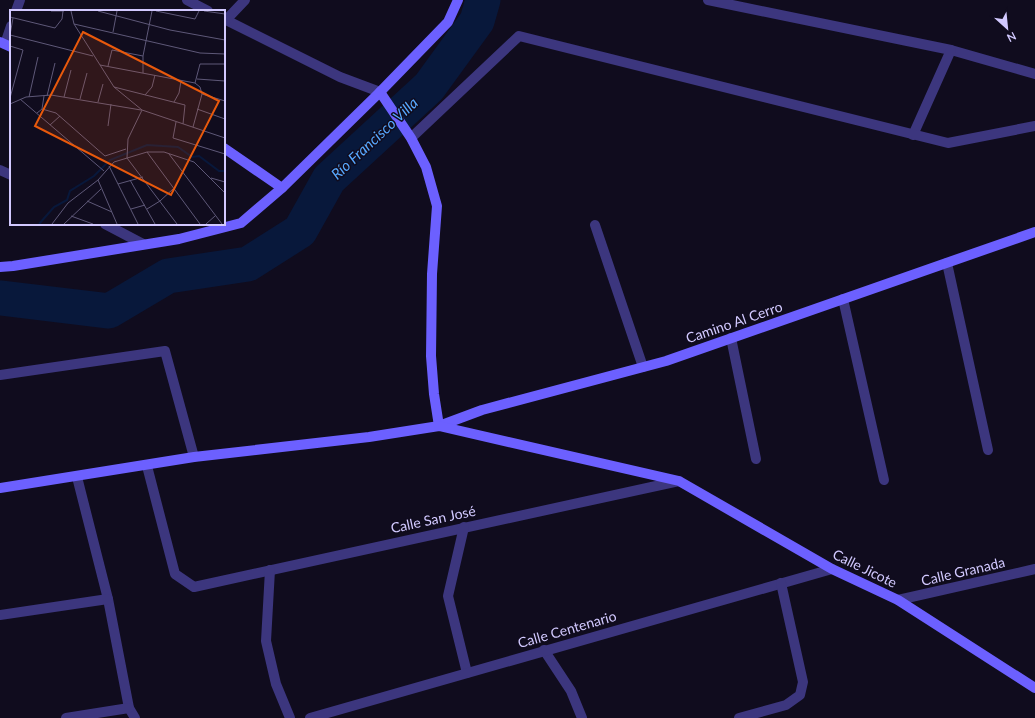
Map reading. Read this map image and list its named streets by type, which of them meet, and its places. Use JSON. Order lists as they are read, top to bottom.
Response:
{
  "streets": {
    "main road": ["Camino Al Cerro", "Calle Jicote"],
    "street": ["Calle San José", "Calle Granada", "Calle Centenario"]
  },
  "crossings": [
    ["Camino Al Cerro", "Calle Jicote"],
    ["Calle San José", "Calle Jicote"],
    ["Calle Jicote", "Calle Granada"],
    ["Calle Jicote", "Calle Centenario"]
  ],
  "water": ["Río Francisco Villa"],
  "north": "bottom right"
}
